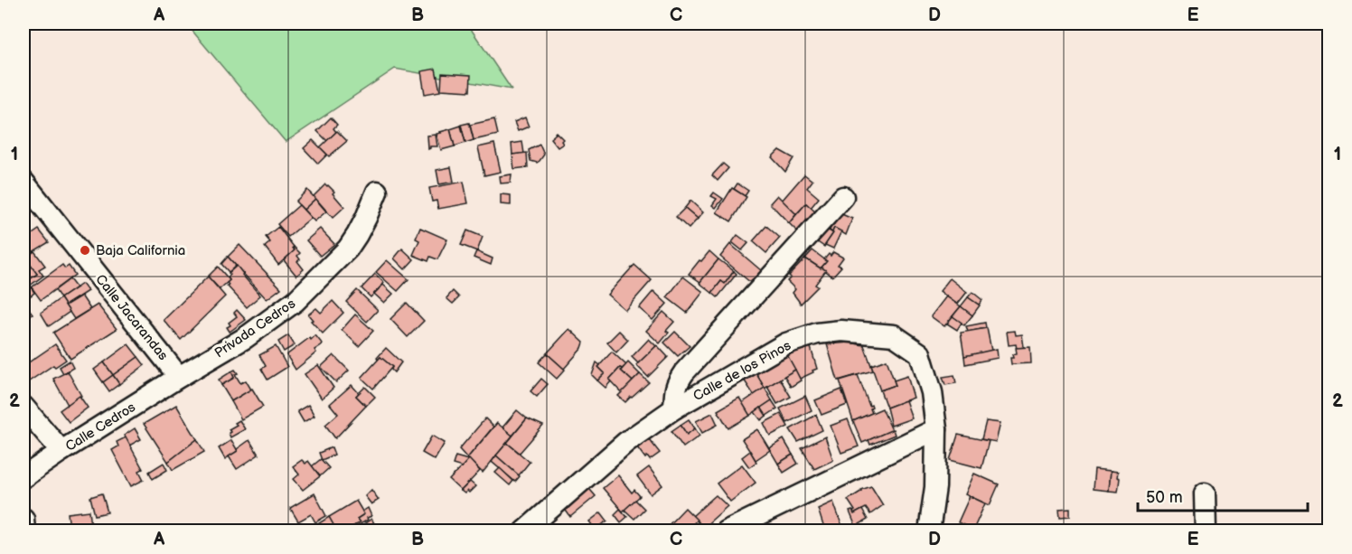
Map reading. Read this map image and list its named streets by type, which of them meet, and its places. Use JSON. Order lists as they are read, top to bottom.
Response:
{
  "streets": {
    "street": [
      "Calle Jacarandas",
      "Privada Cedros",
      "Calle de los Pinos",
      "Calle Cedros"
    ]
  },
  "crossings": [
    ["Calle Jacarandas", "Privada Cedros"],
    ["Calle Jacarandas", "Calle Cedros"],
    ["Privada Cedros", "Calle Cedros"]
  ],
  "places": ["Baja California"],
  "scale_bar": "50 m",
  "grid": {
    "columns": [
      "A",
      "B",
      "C",
      "D",
      "E"
    ],
    "rows": ["1", "2"]
  }
}
